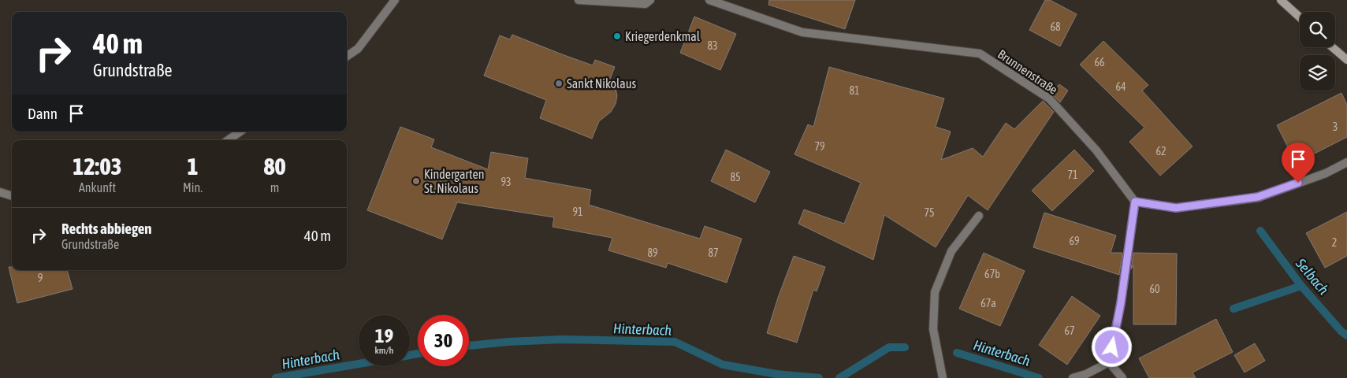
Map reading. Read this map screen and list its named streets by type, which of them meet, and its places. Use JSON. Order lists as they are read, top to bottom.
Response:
{
  "streets": {
    "street": ["Brunnenstraße"]
  },
  "water": ["Selbach", "Hinterbach"],
  "places": ["Kriegerdenkmal", "Sankt Nikolaus", "Kindergarten St. Nikolaus"],
  "house_numbers": [
    "68",
    "83",
    "66",
    "64",
    "81",
    "3",
    "79",
    "62",
    "71",
    "85",
    "93",
    "91",
    "75",
    "69",
    "2",
    "89",
    "87",
    "67b",
    "9",
    "60",
    "67a",
    "67"
  ],
  "page": {
    "turn": ["40 m", "Grundstraße"],
    "then": "Dann",
    "eta": [
      "12:03",
      "Ankunft",
      "1",
      "Min.",
      "80",
      "m"
    ],
    "list": [
      {
        "name": "Rechts abbiegen",
        "note": "Grundstraße",
        "value": "40 m"
      }
    ],
    "speed": "19 km/h",
    "limit": "30"
  }
}
